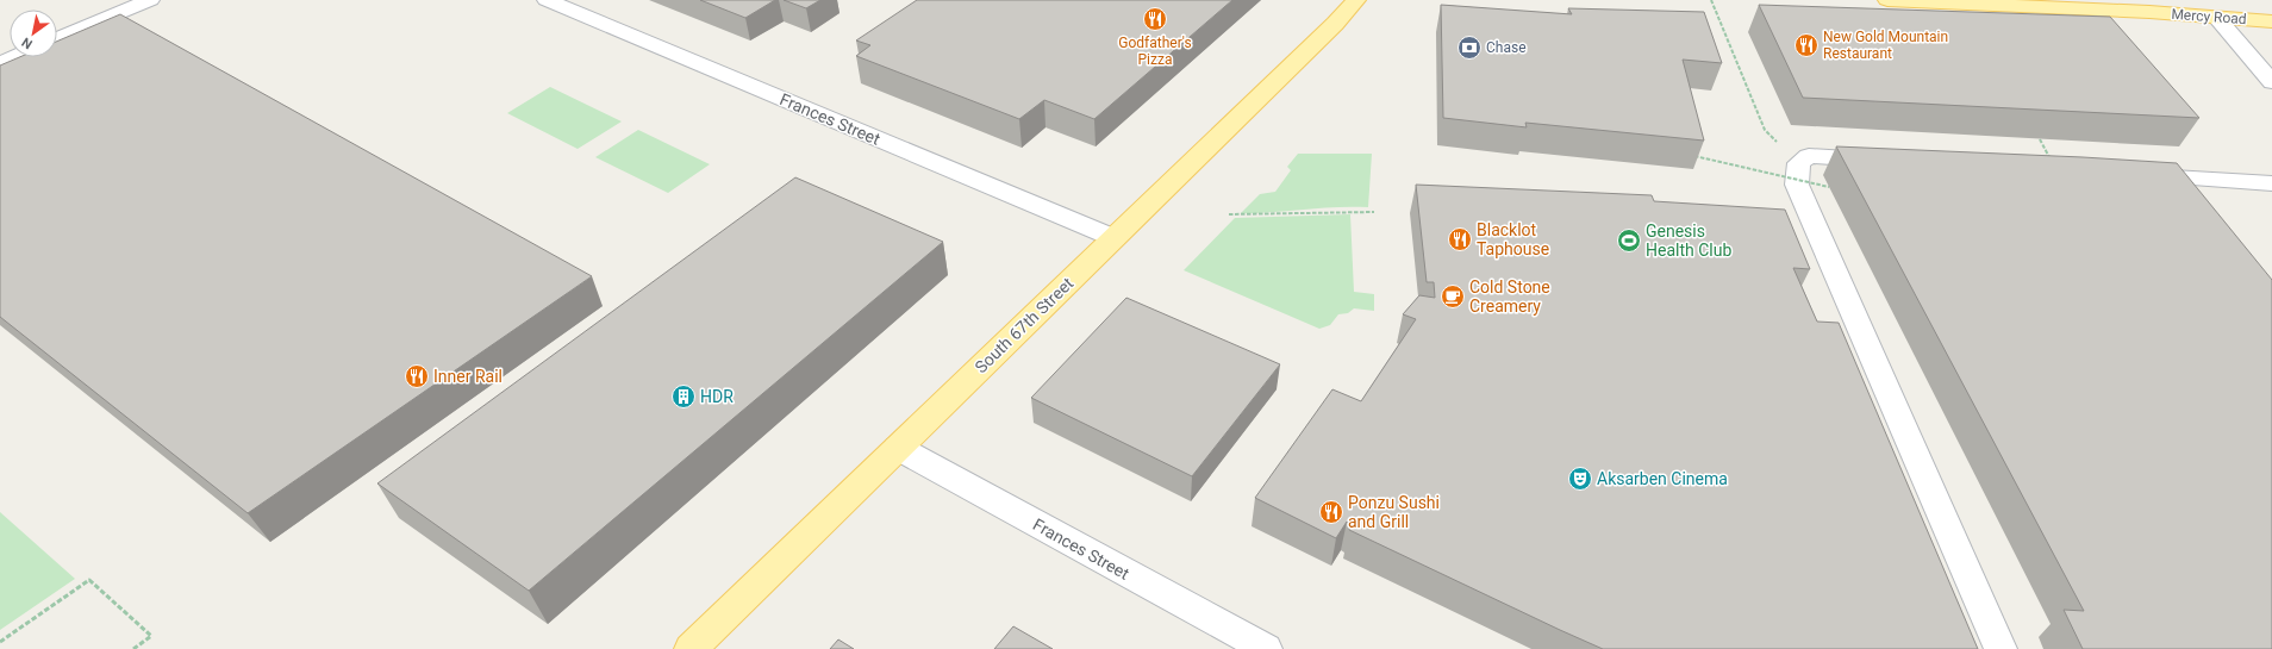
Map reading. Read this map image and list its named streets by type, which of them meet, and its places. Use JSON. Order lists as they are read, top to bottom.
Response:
{
  "streets": {
    "main road": ["Mercy Road", "South 67th Street"],
    "street": ["Frances Street"]
  },
  "crossings": [
    ["Frances Street", "South 67th Street"]
  ],
  "places": {
    "restaurant": [
      "Godfather's Pizza",
      "New Gold Mountain Restaurant",
      "Blacklot Taphouse",
      "Inner Rail",
      "Ponzu Sushi and Grill"
    ],
    "bank": ["Chase"],
    "sports": ["Genesis Health Club"],
    "cafe": ["Cold Stone Creamery"],
    "building": ["HDR"],
    "theatre": ["Aksarben Cinema"]
  },
  "north": "bottom left"
}
